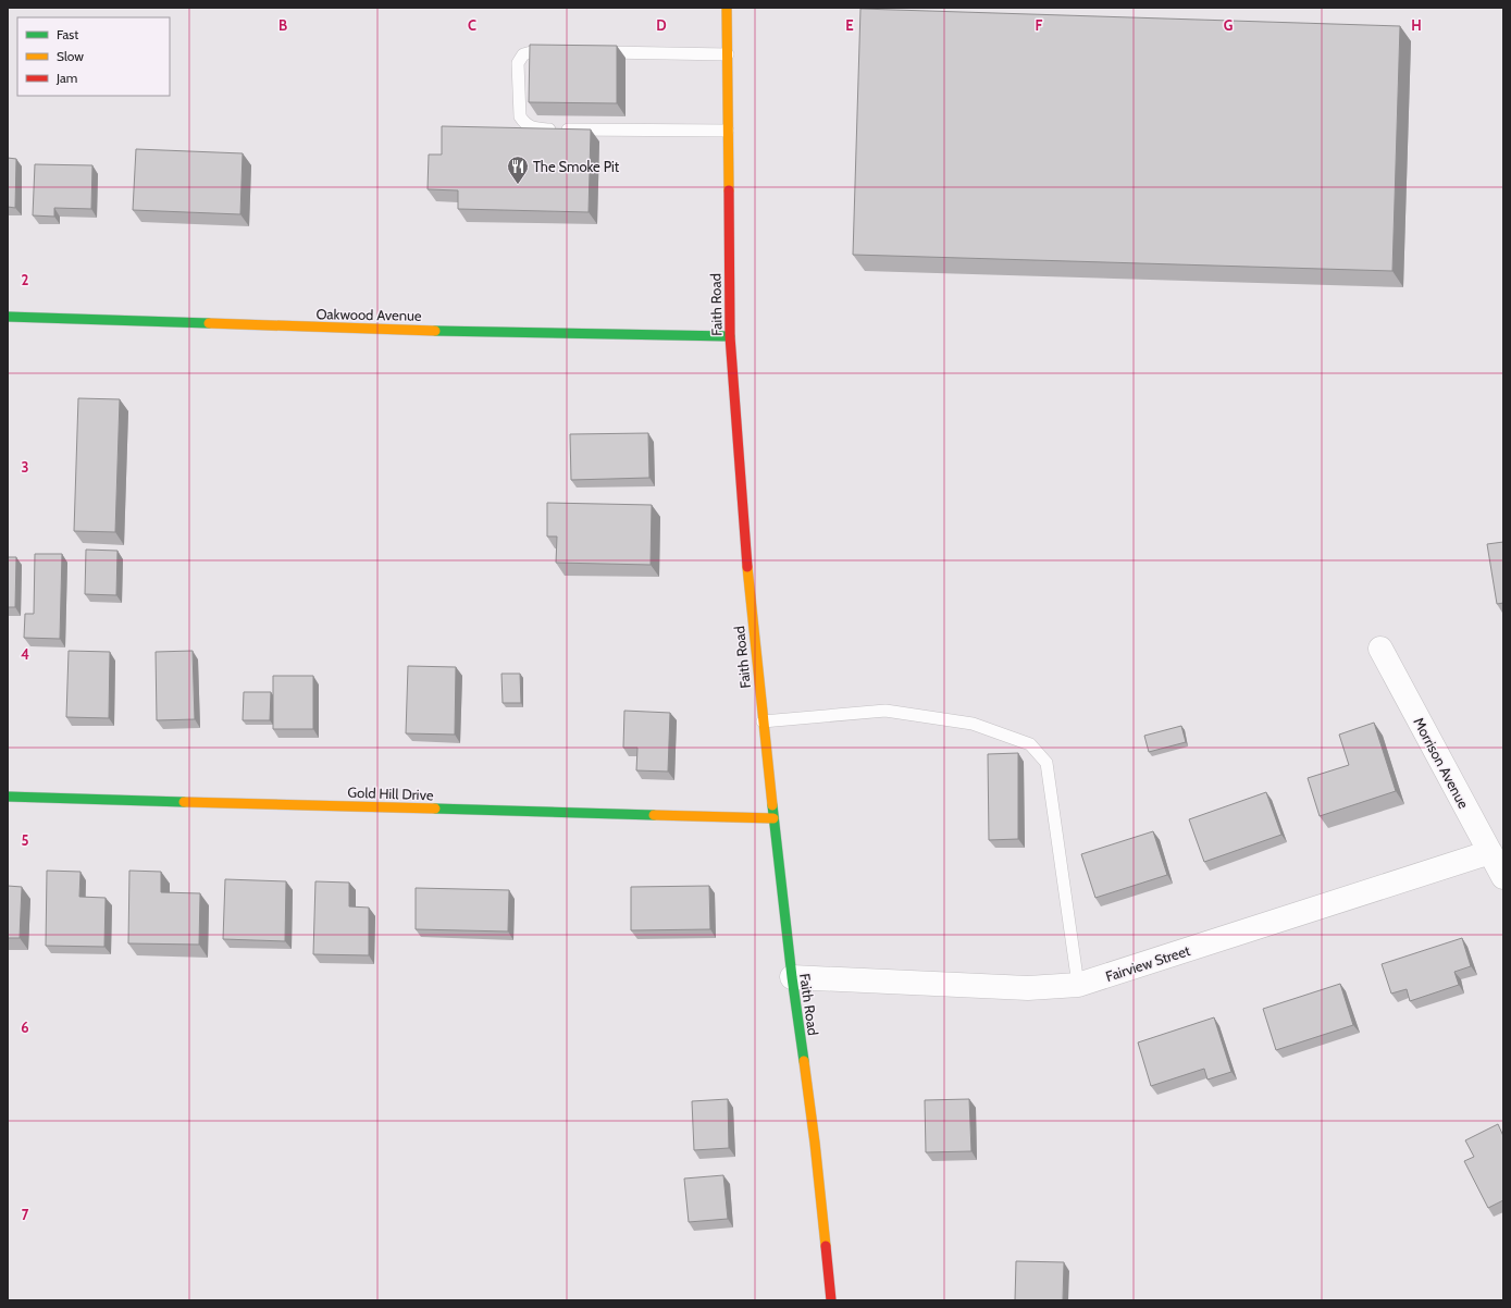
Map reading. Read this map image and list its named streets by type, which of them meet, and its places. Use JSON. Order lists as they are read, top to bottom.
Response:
{
  "streets": {
    "street": [
      "Faith Road",
      "Oakwood Avenue",
      "Morrison Avenue",
      "Gold Hill Drive",
      "Fairview Street"
    ]
  },
  "crossings": [
    ["Faith Road", "Oakwood Avenue"],
    ["Faith Road", "Gold Hill Drive"],
    ["Faith Road", "Fairview Street"],
    ["Morrison Avenue", "Fairview Street"]
  ],
  "places": {
    "restaurant": ["The Smoke Pit"]
  },
  "legend": ["Fast", "Slow", "Jam"],
  "grid": {
    "columns": [
      "B",
      "C",
      "D",
      "E",
      "F",
      "G",
      "H"
    ],
    "rows": [
      "2",
      "3",
      "4",
      "5",
      "6",
      "7"
    ]
  }
}
